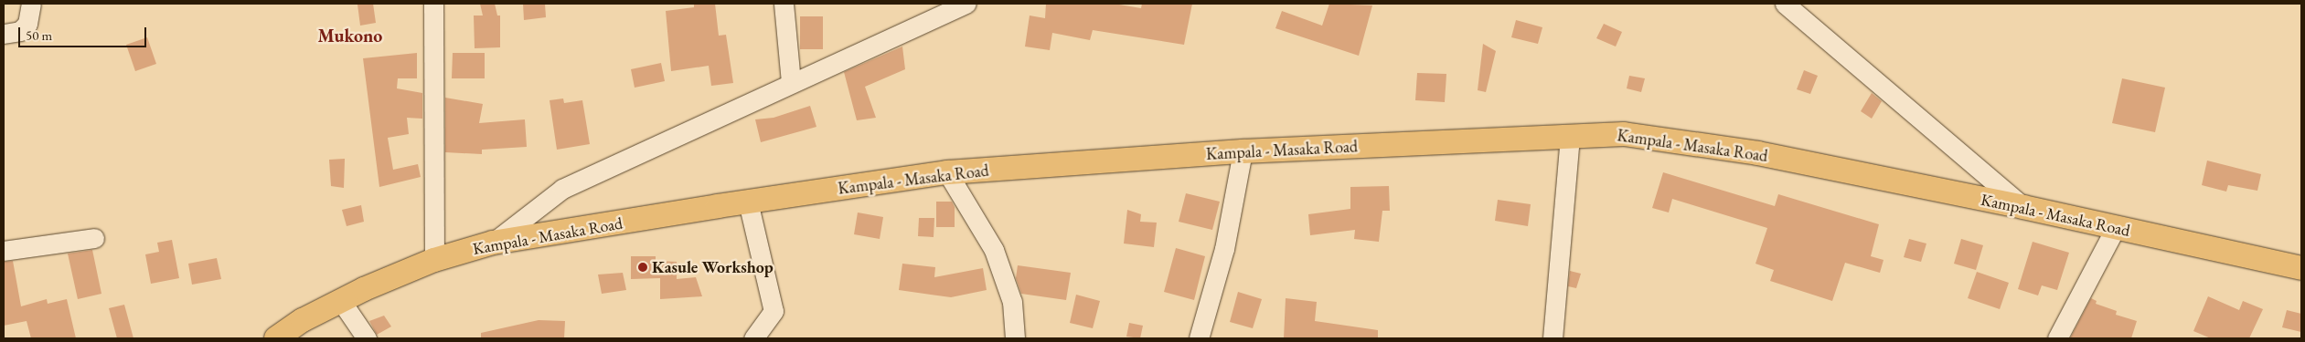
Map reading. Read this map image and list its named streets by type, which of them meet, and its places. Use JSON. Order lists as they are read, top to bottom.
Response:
{
  "streets": {
    "main road": ["Kampala - Masaka Road"]
  },
  "districts": ["Mukono"],
  "places": ["Kasule Workshop"],
  "scale_bar": "50 m"
}
